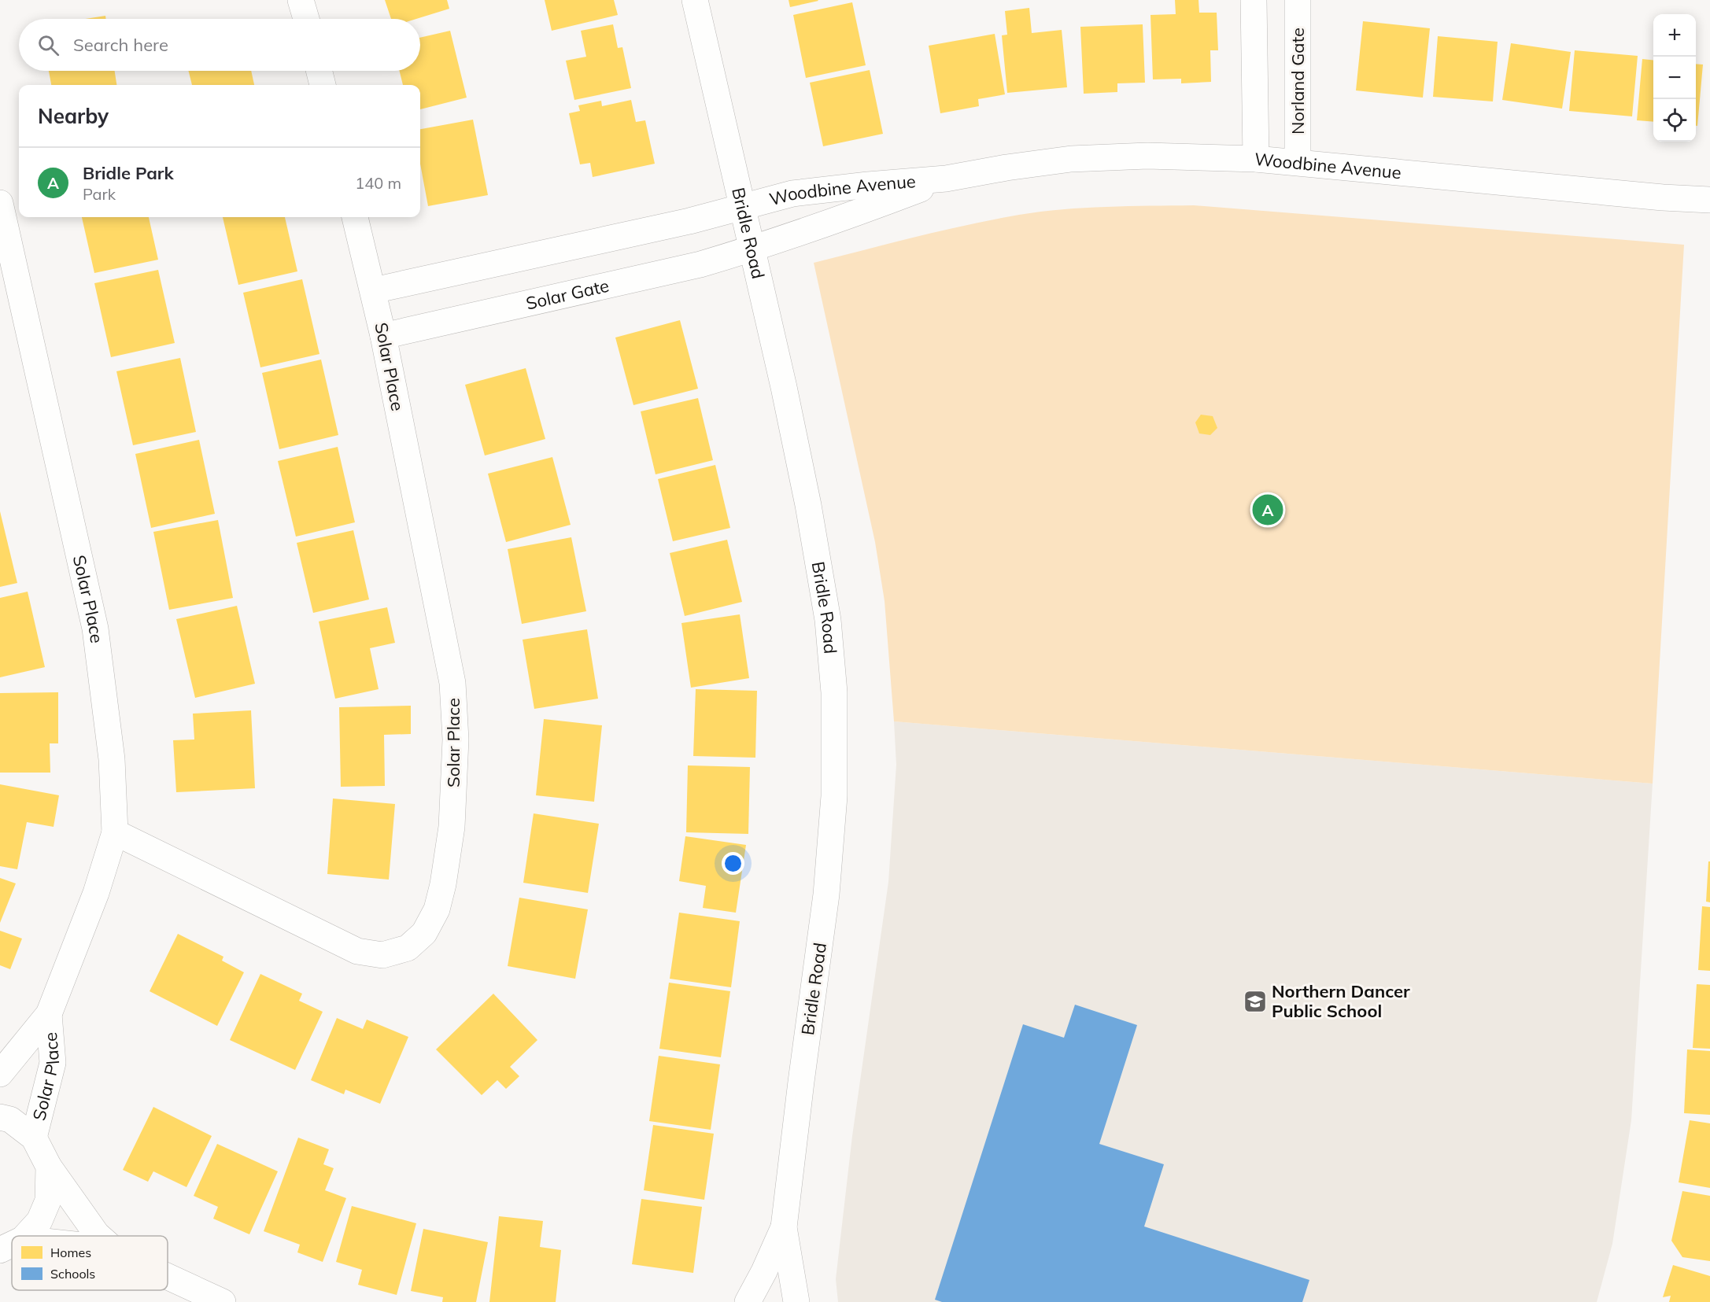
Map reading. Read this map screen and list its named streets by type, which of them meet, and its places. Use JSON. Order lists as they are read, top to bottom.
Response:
{
  "streets": {
    "street": [
      "Norland Gate",
      "Woodbine Avenue",
      "Bridle Road",
      "Solar Gate",
      "Solar Place"
    ]
  },
  "crossings": [
    ["Norland Gate", "Woodbine Avenue"],
    ["Woodbine Avenue", "Bridle Road"],
    ["Woodbine Avenue", "Solar Gate"],
    ["Bridle Road", "Solar Gate"],
    ["Solar Gate", "Solar Place"]
  ],
  "places": {
    "school or university": ["Northern Dancer Public School"]
  },
  "legend": ["Homes", "Schools"],
  "page": {
    "map_buttons": ["+", "−"],
    "search": "Search here",
    "heading": "Nearby",
    "list": [
      {
        "mark": "A",
        "name": "Bridle Park",
        "note": "Park",
        "value": "140 m"
      }
    ],
    "pins": "A"
  }
}
